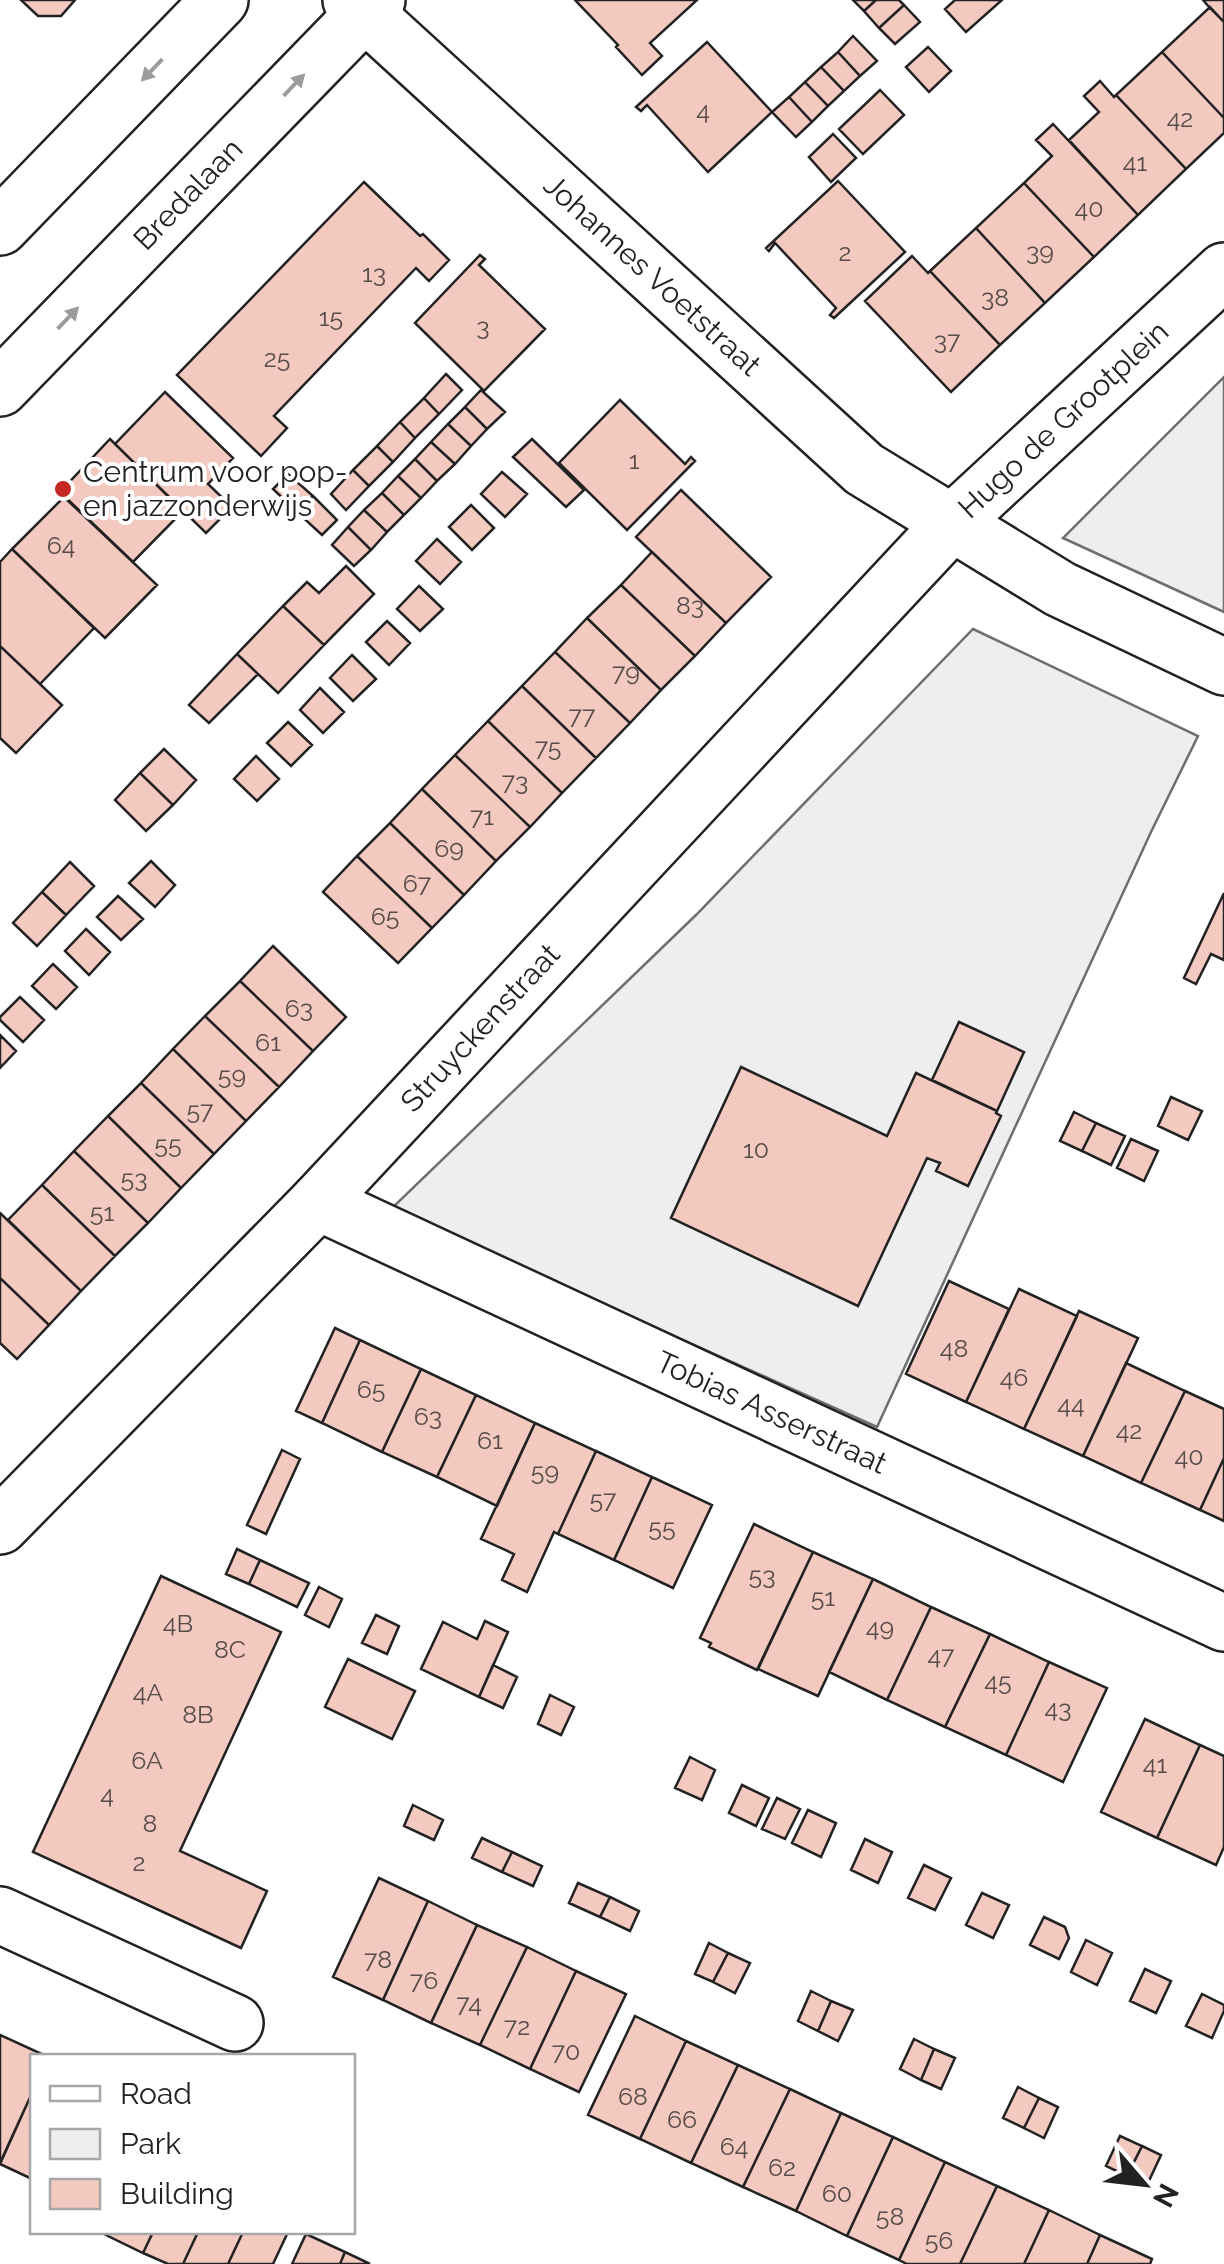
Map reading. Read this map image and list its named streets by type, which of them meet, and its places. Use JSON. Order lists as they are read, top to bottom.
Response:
{
  "streets": {
    "street": [
      "Bredalaan",
      "Johannes Voetstraat",
      "Hugo de Grootplein",
      "Struyckenstraat",
      "Tobias Asserstraat"
    ]
  },
  "crossings": [
    ["Bredalaan", "Johannes Voetstraat"],
    ["Johannes Voetstraat", "Hugo de Grootplein"],
    ["Johannes Voetstraat", "Struyckenstraat"],
    ["Hugo de Grootplein", "Struyckenstraat"],
    ["Struyckenstraat", "Tobias Asserstraat"]
  ],
  "places": ["Centrum voor pop- en jazzonderwijs"],
  "house_numbers": [
    "4",
    "42",
    "41",
    "40",
    "39",
    "2",
    "13",
    "38",
    "15",
    "3",
    "37",
    "25",
    "1",
    "64",
    "83",
    "79",
    "77",
    "75",
    "73",
    "71",
    "69",
    "67",
    "65",
    "63",
    "61",
    "59",
    "57",
    "55",
    "10",
    "53",
    "51",
    "48",
    "46",
    "65",
    "44",
    "63",
    "42",
    "61",
    "40",
    "59",
    "57",
    "55",
    "53",
    "51",
    "4B",
    "49",
    "8C",
    "47",
    "45",
    "4A",
    "43",
    "8B",
    "6A",
    "41",
    "4",
    "8",
    "2",
    "78",
    "76",
    "74",
    "72",
    "70",
    "68",
    "66",
    "64",
    "62",
    "60",
    "58",
    "56"
  ],
  "legend": ["Road", "Park", "Building"],
  "north": "bottom right"
}
